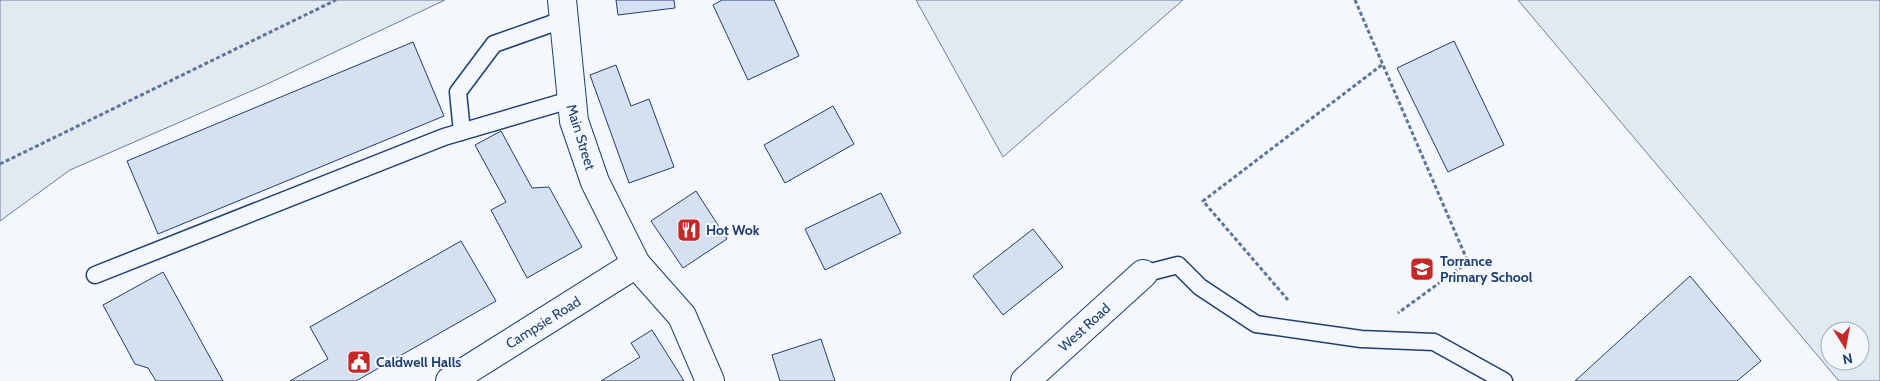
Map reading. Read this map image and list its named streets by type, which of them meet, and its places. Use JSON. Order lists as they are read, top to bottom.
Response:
{
  "streets": {
    "main road": ["Main Street", "Campsie Road", "West Road"]
  },
  "crossings": [
    ["Main Street", "Campsie Road"]
  ],
  "places": {
    "restaurant": ["Hot Wok"],
    "school or university": ["Torrance Primary School"],
    "public building": ["Caldwell Halls"]
  },
  "north": "bottom"
}
